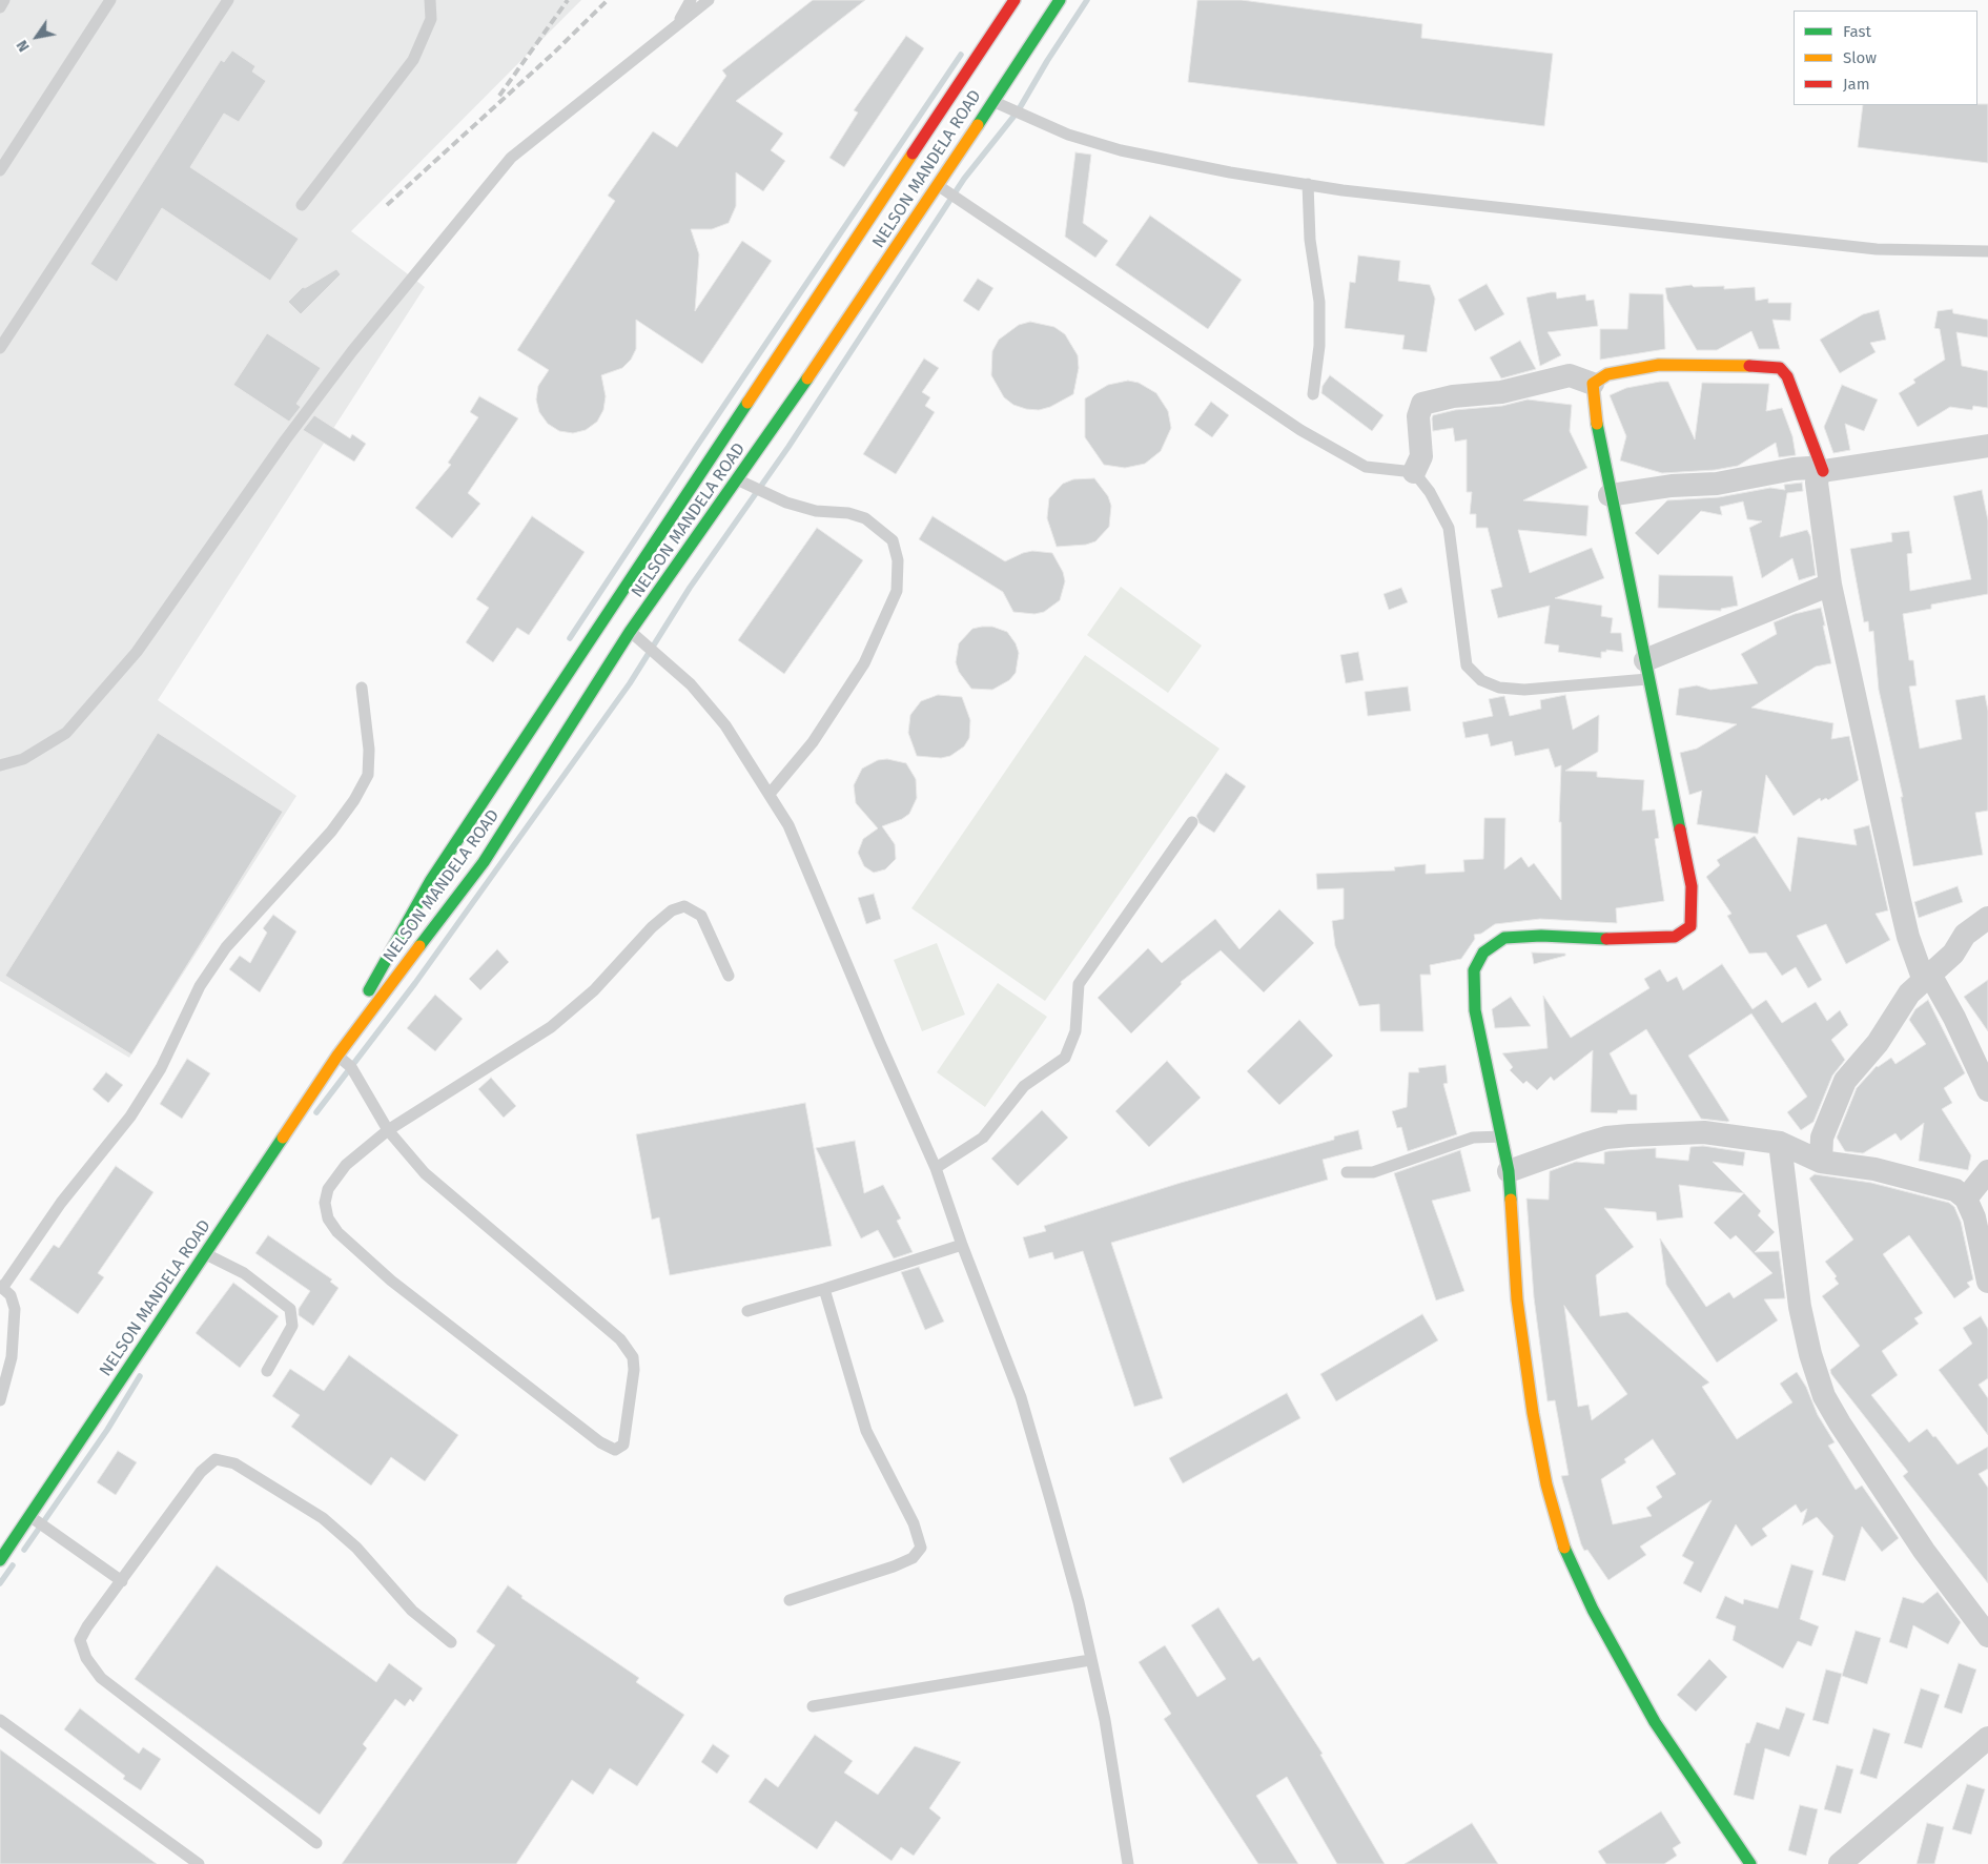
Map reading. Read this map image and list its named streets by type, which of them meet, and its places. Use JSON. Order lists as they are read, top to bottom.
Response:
{
  "streets": {
    "main road": ["NELSON MANDELA ROAD"]
  },
  "legend": ["Fast", "Slow", "Jam"],
  "north": "bottom left"
}
